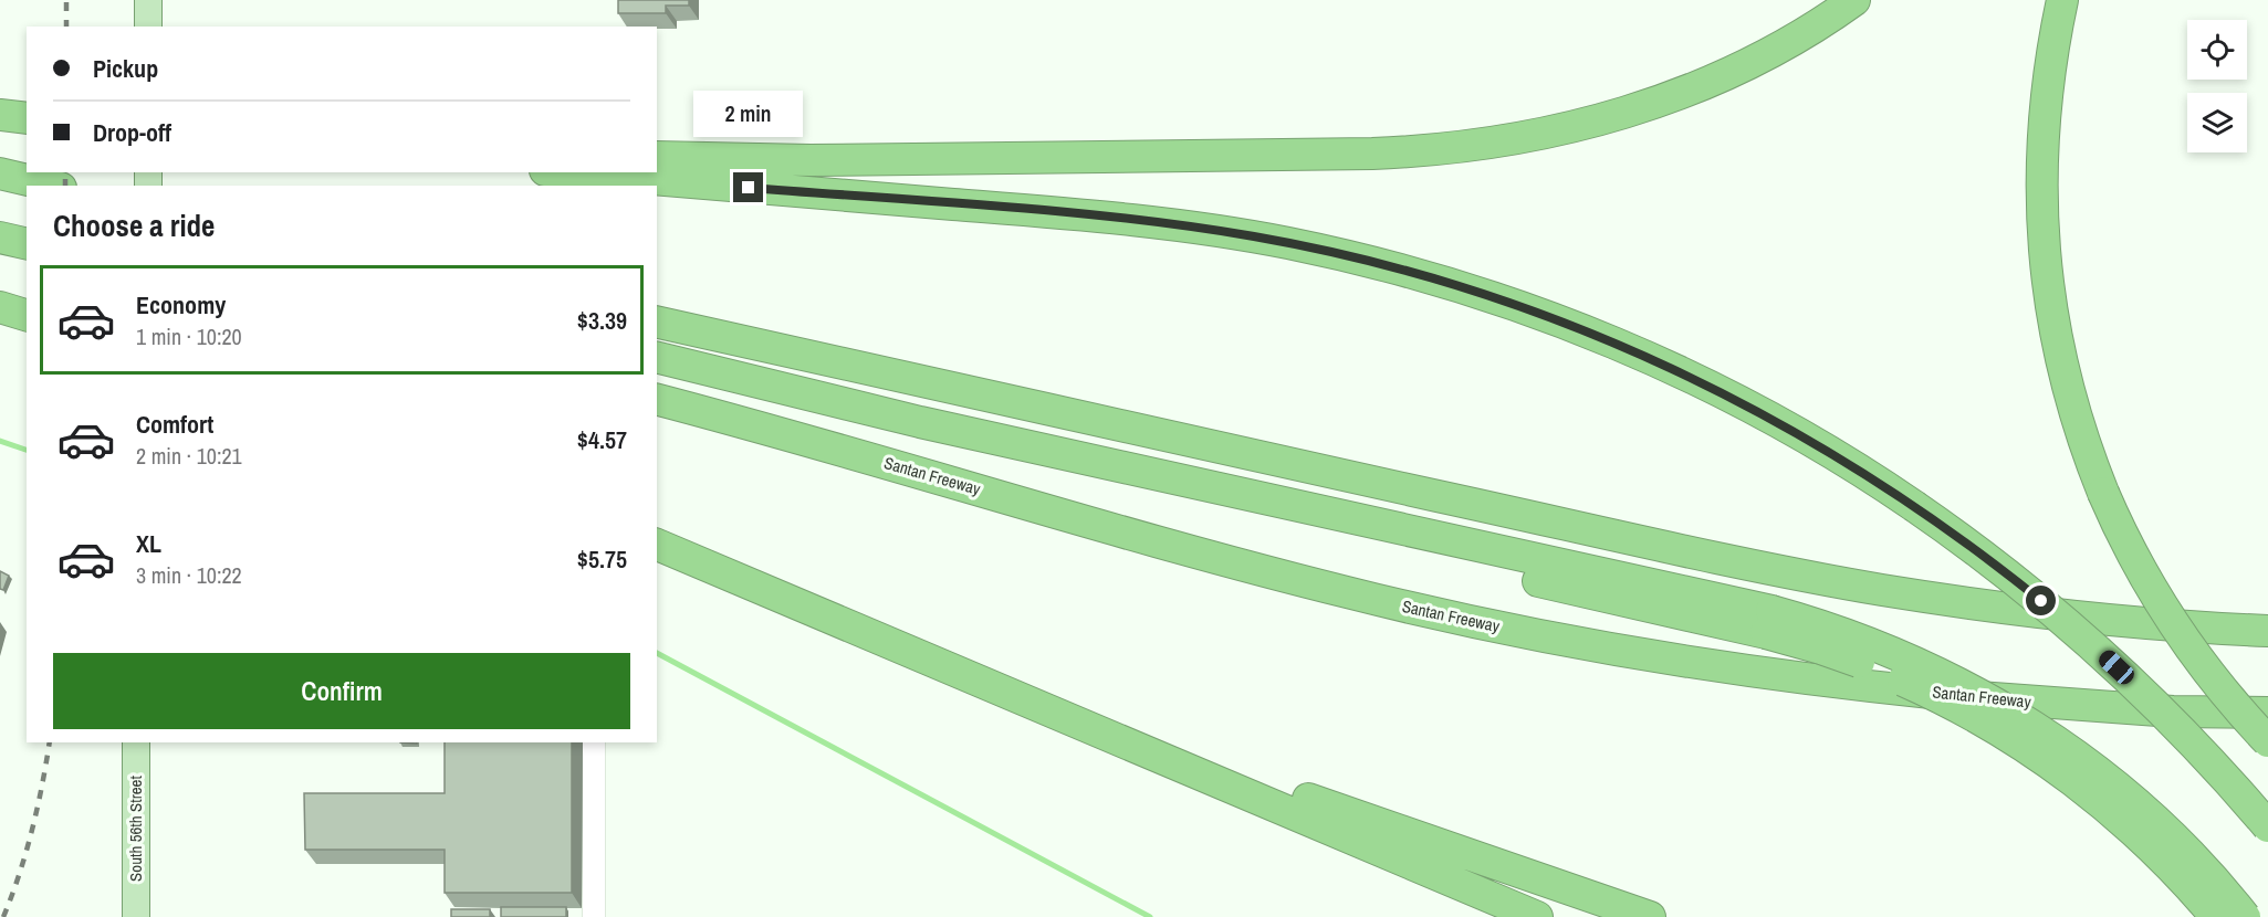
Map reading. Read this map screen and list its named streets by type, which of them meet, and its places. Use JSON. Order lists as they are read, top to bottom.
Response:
{
  "streets": {
    "highway": ["Santan Freeway"],
    "main road": ["South 56th Street"]
  },
  "page": {
    "banner": ["Pickup", "Drop-off"],
    "bubble": "2 min",
    "heading": "Choose a ride",
    "list": [
      {
        "name": "Economy",
        "note": "1 min · 10:20",
        "value": "$3.39"
      },
      {
        "name": "Comfort",
        "note": "2 min · 10:21",
        "value": "$4.57"
      },
      {
        "name": "XL",
        "note": "3 min · 10:22",
        "value": "$5.75"
      }
    ],
    "buttons": "Confirm"
  }
}
